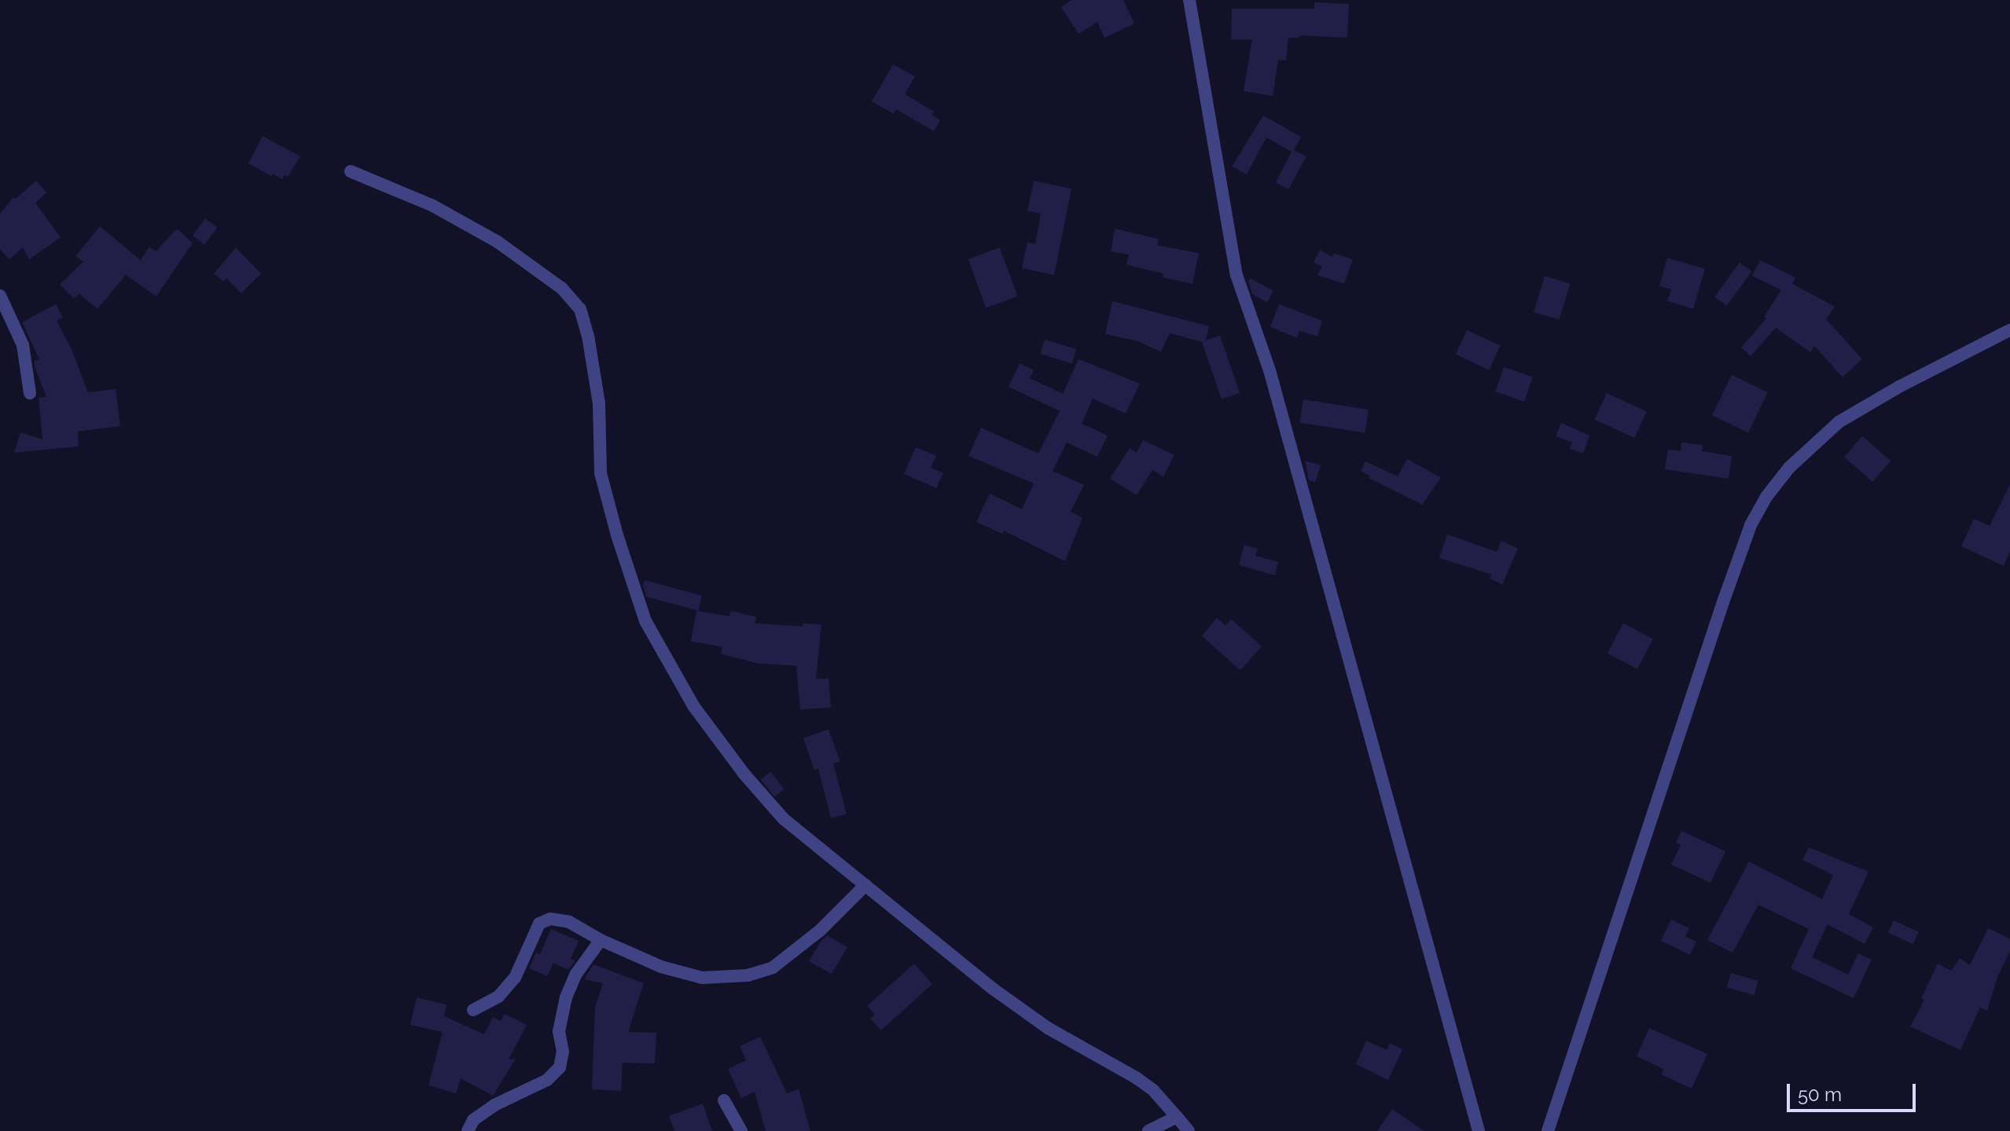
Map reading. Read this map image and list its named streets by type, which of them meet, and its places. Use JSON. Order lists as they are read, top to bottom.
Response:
{
  "scale_bar": "50 m"
}
